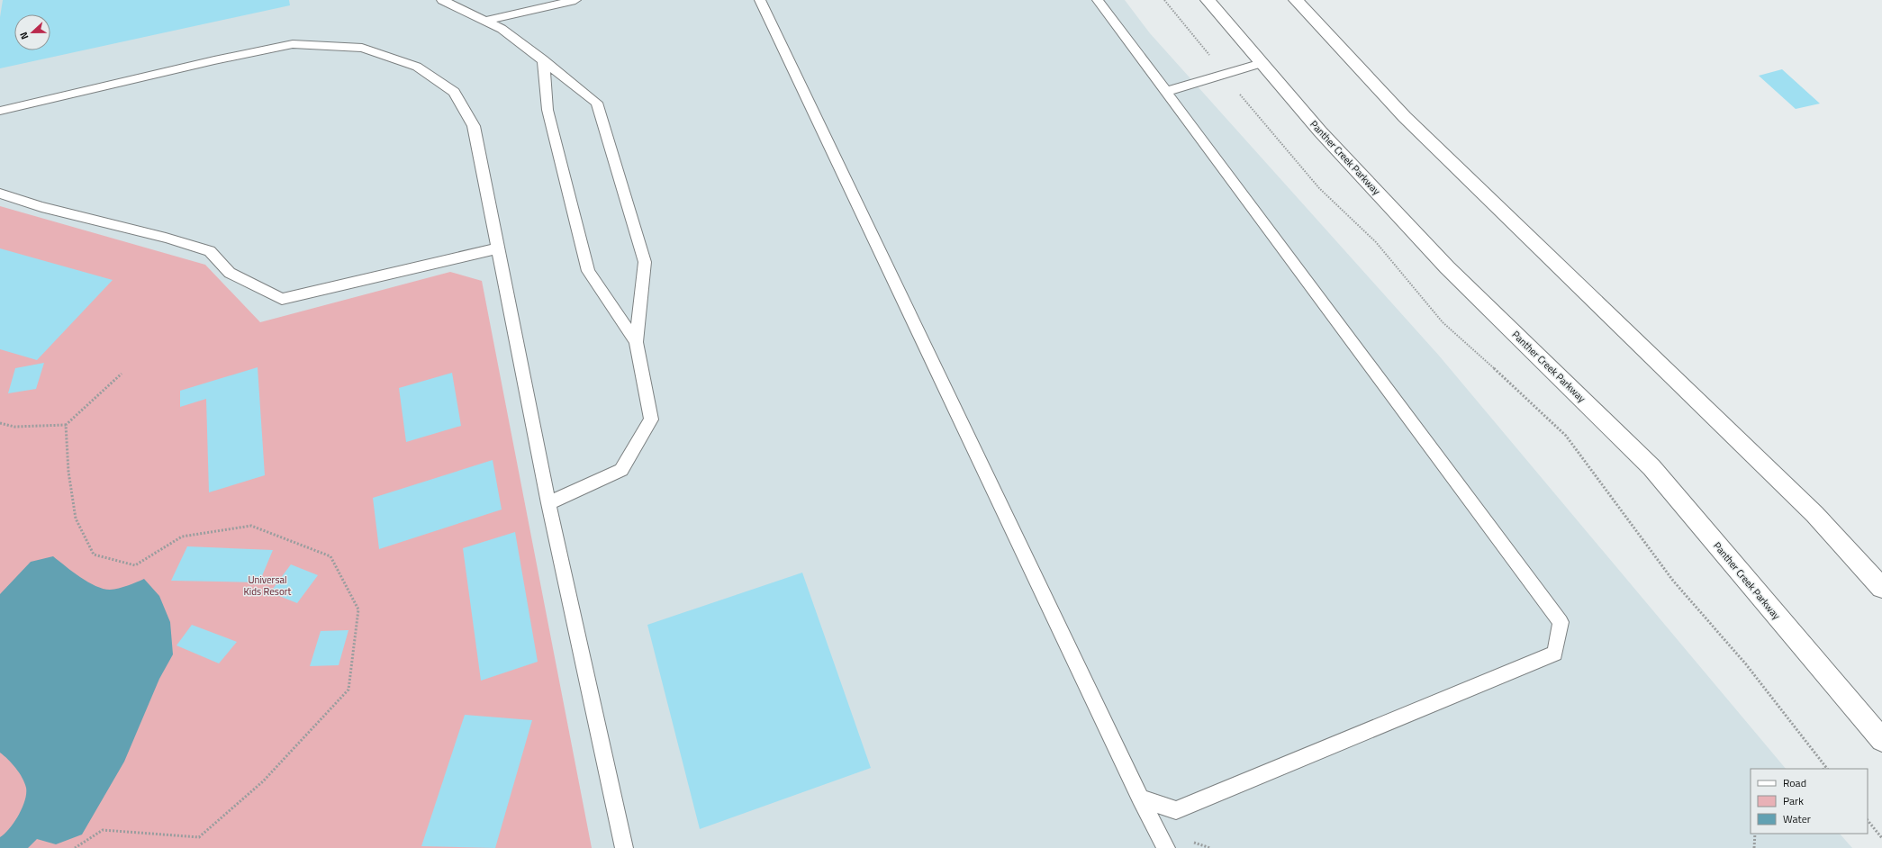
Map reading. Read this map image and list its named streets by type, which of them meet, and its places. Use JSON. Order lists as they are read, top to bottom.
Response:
{
  "streets": {
    "main road": ["Panther Creek Parkway"]
  },
  "parks": ["Universal Kids Resort"],
  "legend": ["Road", "Park", "Water"],
  "north": "left"
}
